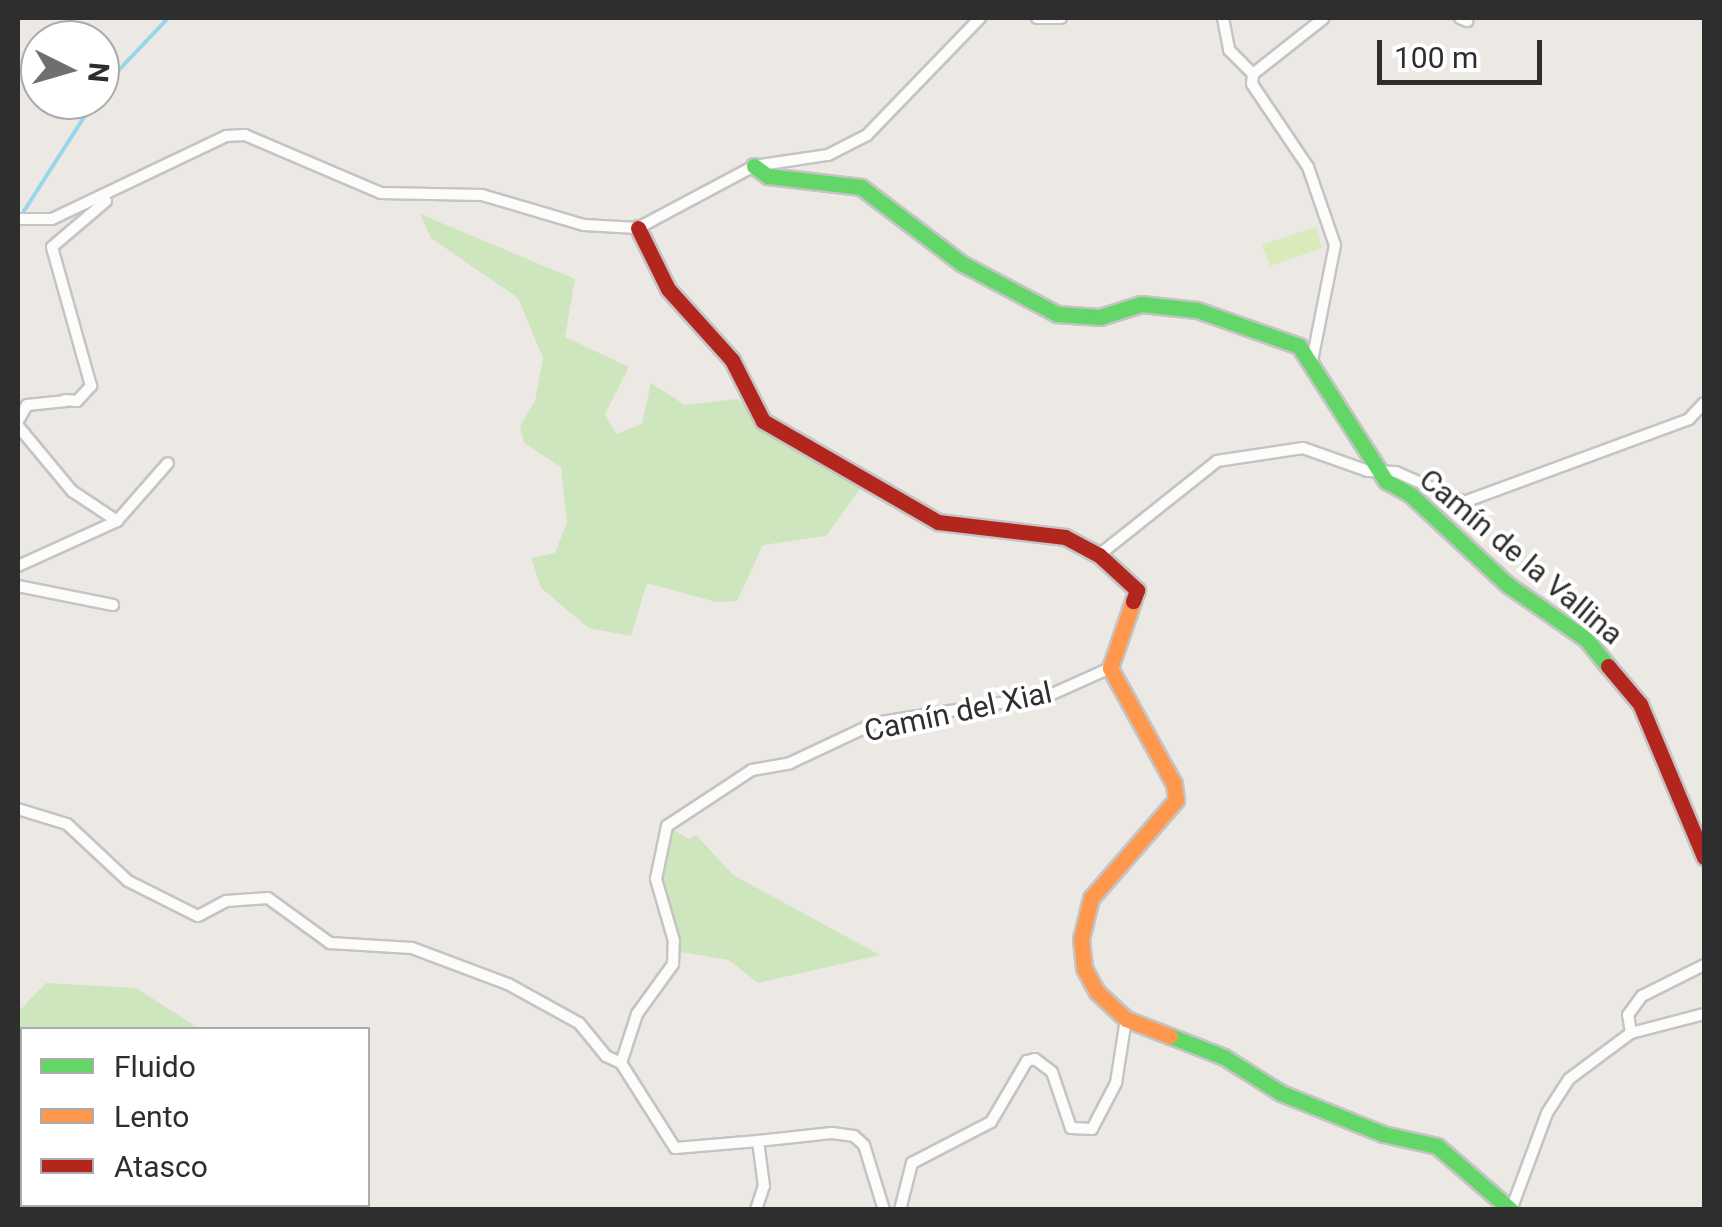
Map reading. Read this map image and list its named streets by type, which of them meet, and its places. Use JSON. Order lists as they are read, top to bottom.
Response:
{
  "streets": {
    "street": ["Camín de la Vallina", "Camín del Xial"]
  },
  "legend": ["Fluido", "Lento", "Atasco"],
  "scale_bar": "100 m",
  "north": "right"
}
